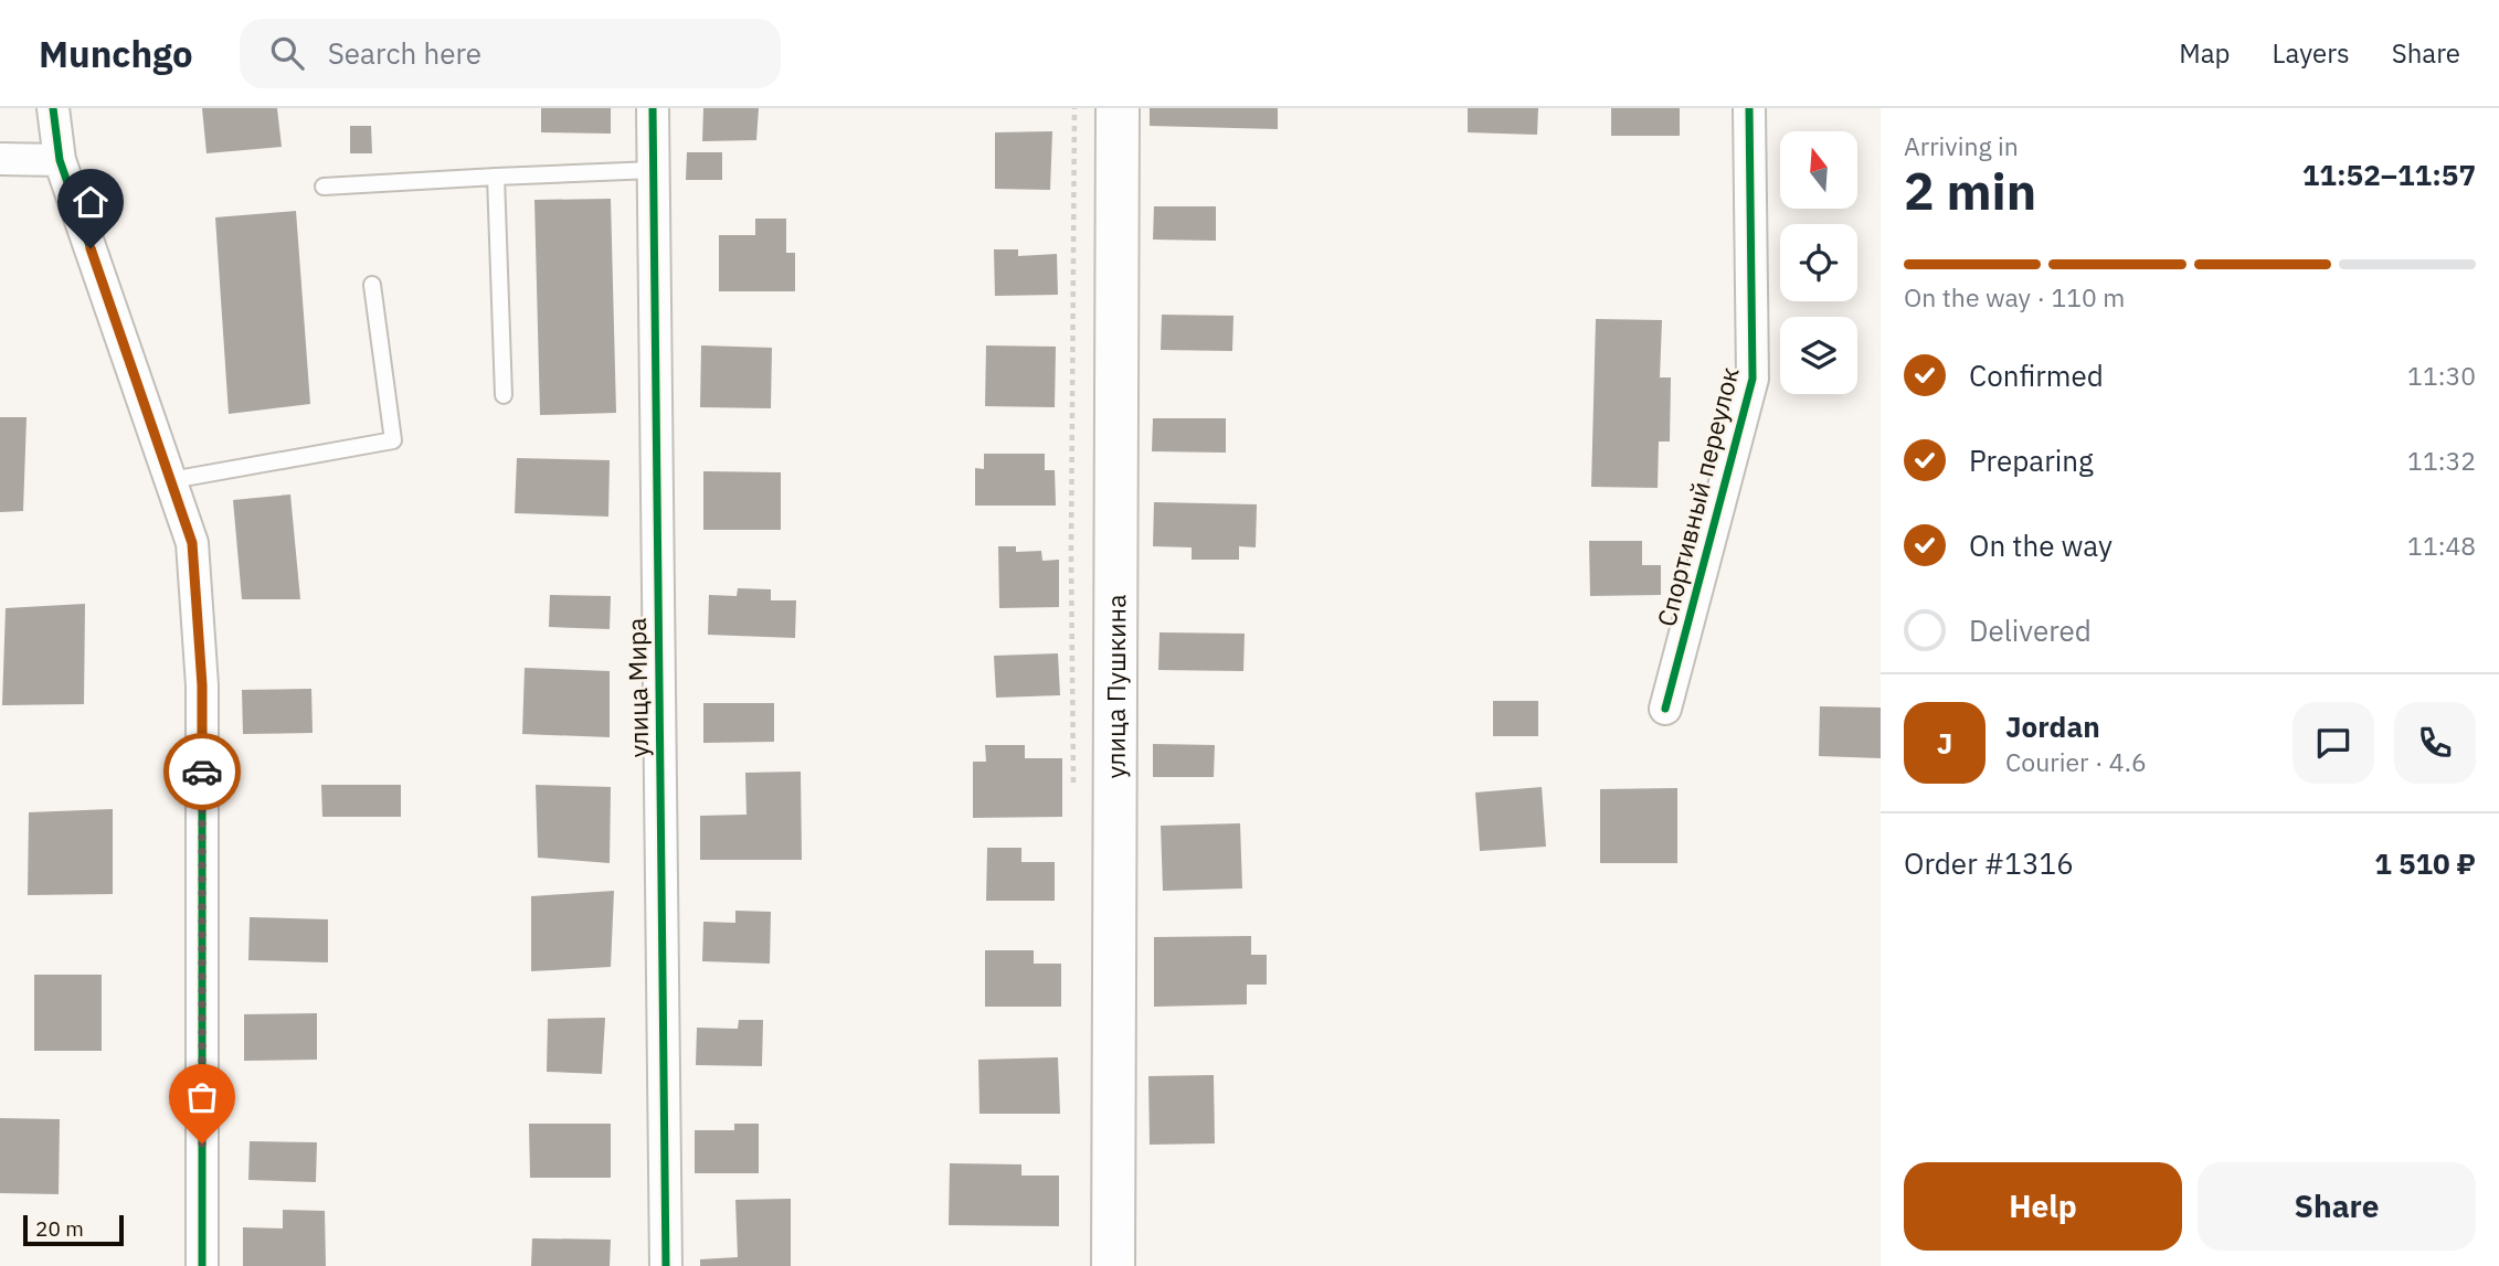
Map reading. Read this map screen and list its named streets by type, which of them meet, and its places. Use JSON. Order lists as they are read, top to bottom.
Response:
{
  "streets": {
    "main road": ["улица Пушкина"],
    "street": ["Спортивный переулок", "улица Мира"]
  },
  "scale_bar": "20 m",
  "north": "top",
  "page": {
    "header": "Munchgo",
    "search": "Search here",
    "nav": ["Map", "Layers", "Share"],
    "heading": ["2 min", "Arriving in", "11:52–11:57"],
    "panel": [
      "Jordan",
      "Courier · 4.6",
      "Order #1316",
      "1 510 ₽"
    ],
    "bar": "On the way · 110 m",
    "list": [
      ["Confirmed", "11:30"],
      ["Preparing", "11:32"],
      ["On the way", "11:48"],
      "Delivered"
    ],
    "round": "J",
    "buttons": ["Help", "Share"],
    "scale": "20 m"
  }
}
